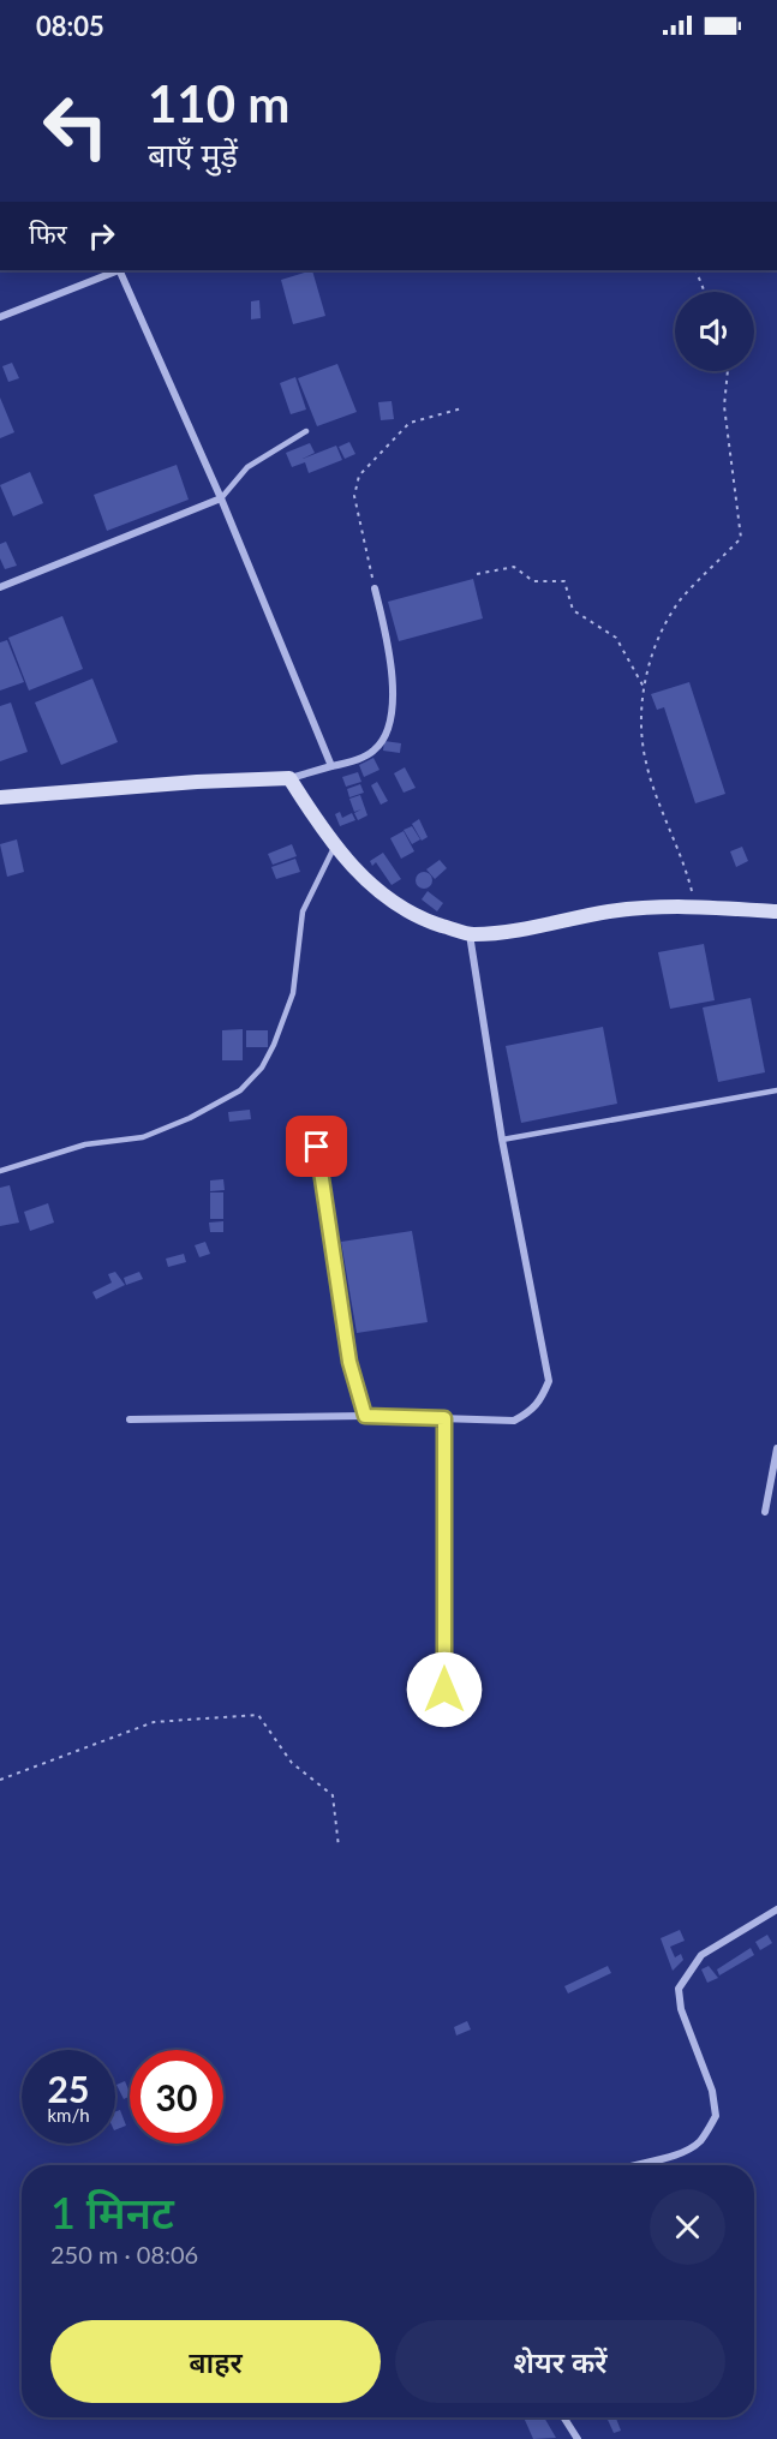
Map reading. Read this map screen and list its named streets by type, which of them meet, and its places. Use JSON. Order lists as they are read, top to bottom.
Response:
{
  "page": {
    "status": "08:05",
    "turn": ["110 m", "बाएँ मुड़ें"],
    "then": "फिर",
    "speed": "25 km/h",
    "limit": "30",
    "heading": ["1 मिनट", "250 m · 08:06"],
    "buttons": ["बाहर", "शेयर करें"]
  }
}
